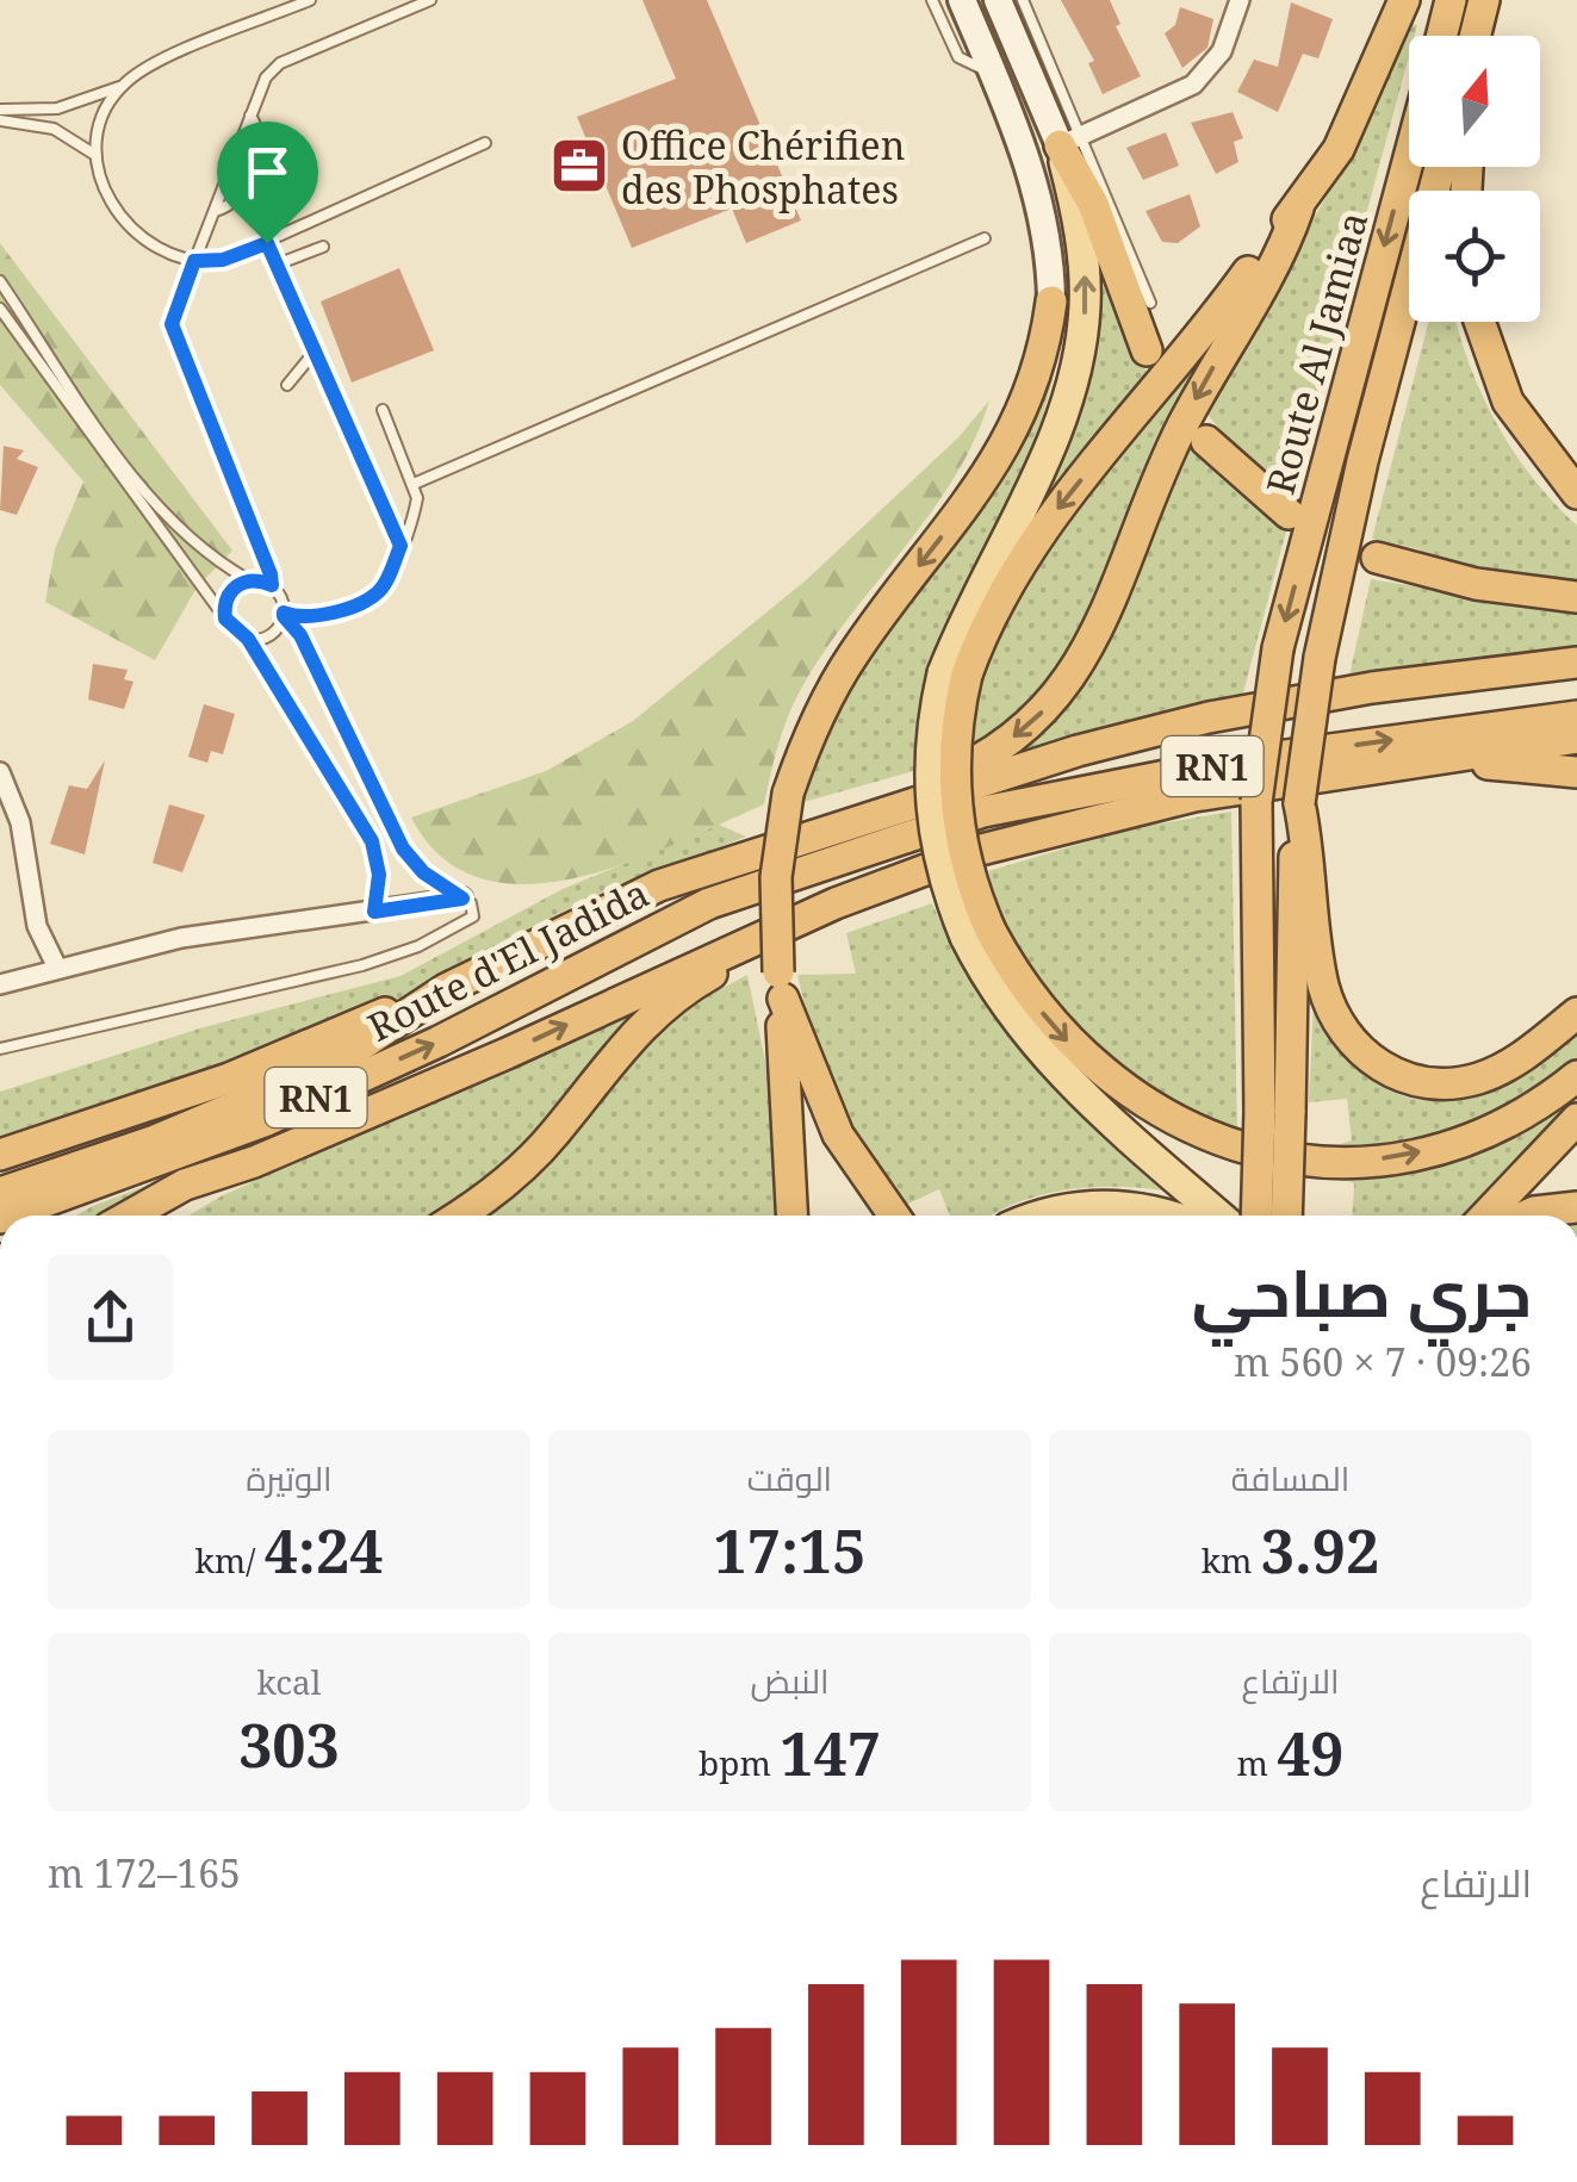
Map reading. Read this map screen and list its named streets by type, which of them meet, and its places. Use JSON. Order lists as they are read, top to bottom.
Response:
{
  "streets": {
    "highway": ["Route Al Jamiaa", "RN1", "Route d'El Jadida"]
  },
  "crossings": [
    ["RN1", "Route d'El Jadida"]
  ],
  "places": {
    "office": ["Office Chérifien des Phosphates"]
  },
  "north": "top",
  "page": {
    "heading": ["جري صباحي", "09:26 · 7 × 560 m"],
    "stats": [
      ["المسافة", "3.92 km"],
      ["الوقت", "17:15"],
      ["الوتيرة", "4:24 /km"],
      ["الارتفاع", "49 m"],
      ["النبض", "147 bpm"],
      ["kcal", "303"]
    ],
    "chart": ["الارتفاع", "165–172 m"]
  }
}
